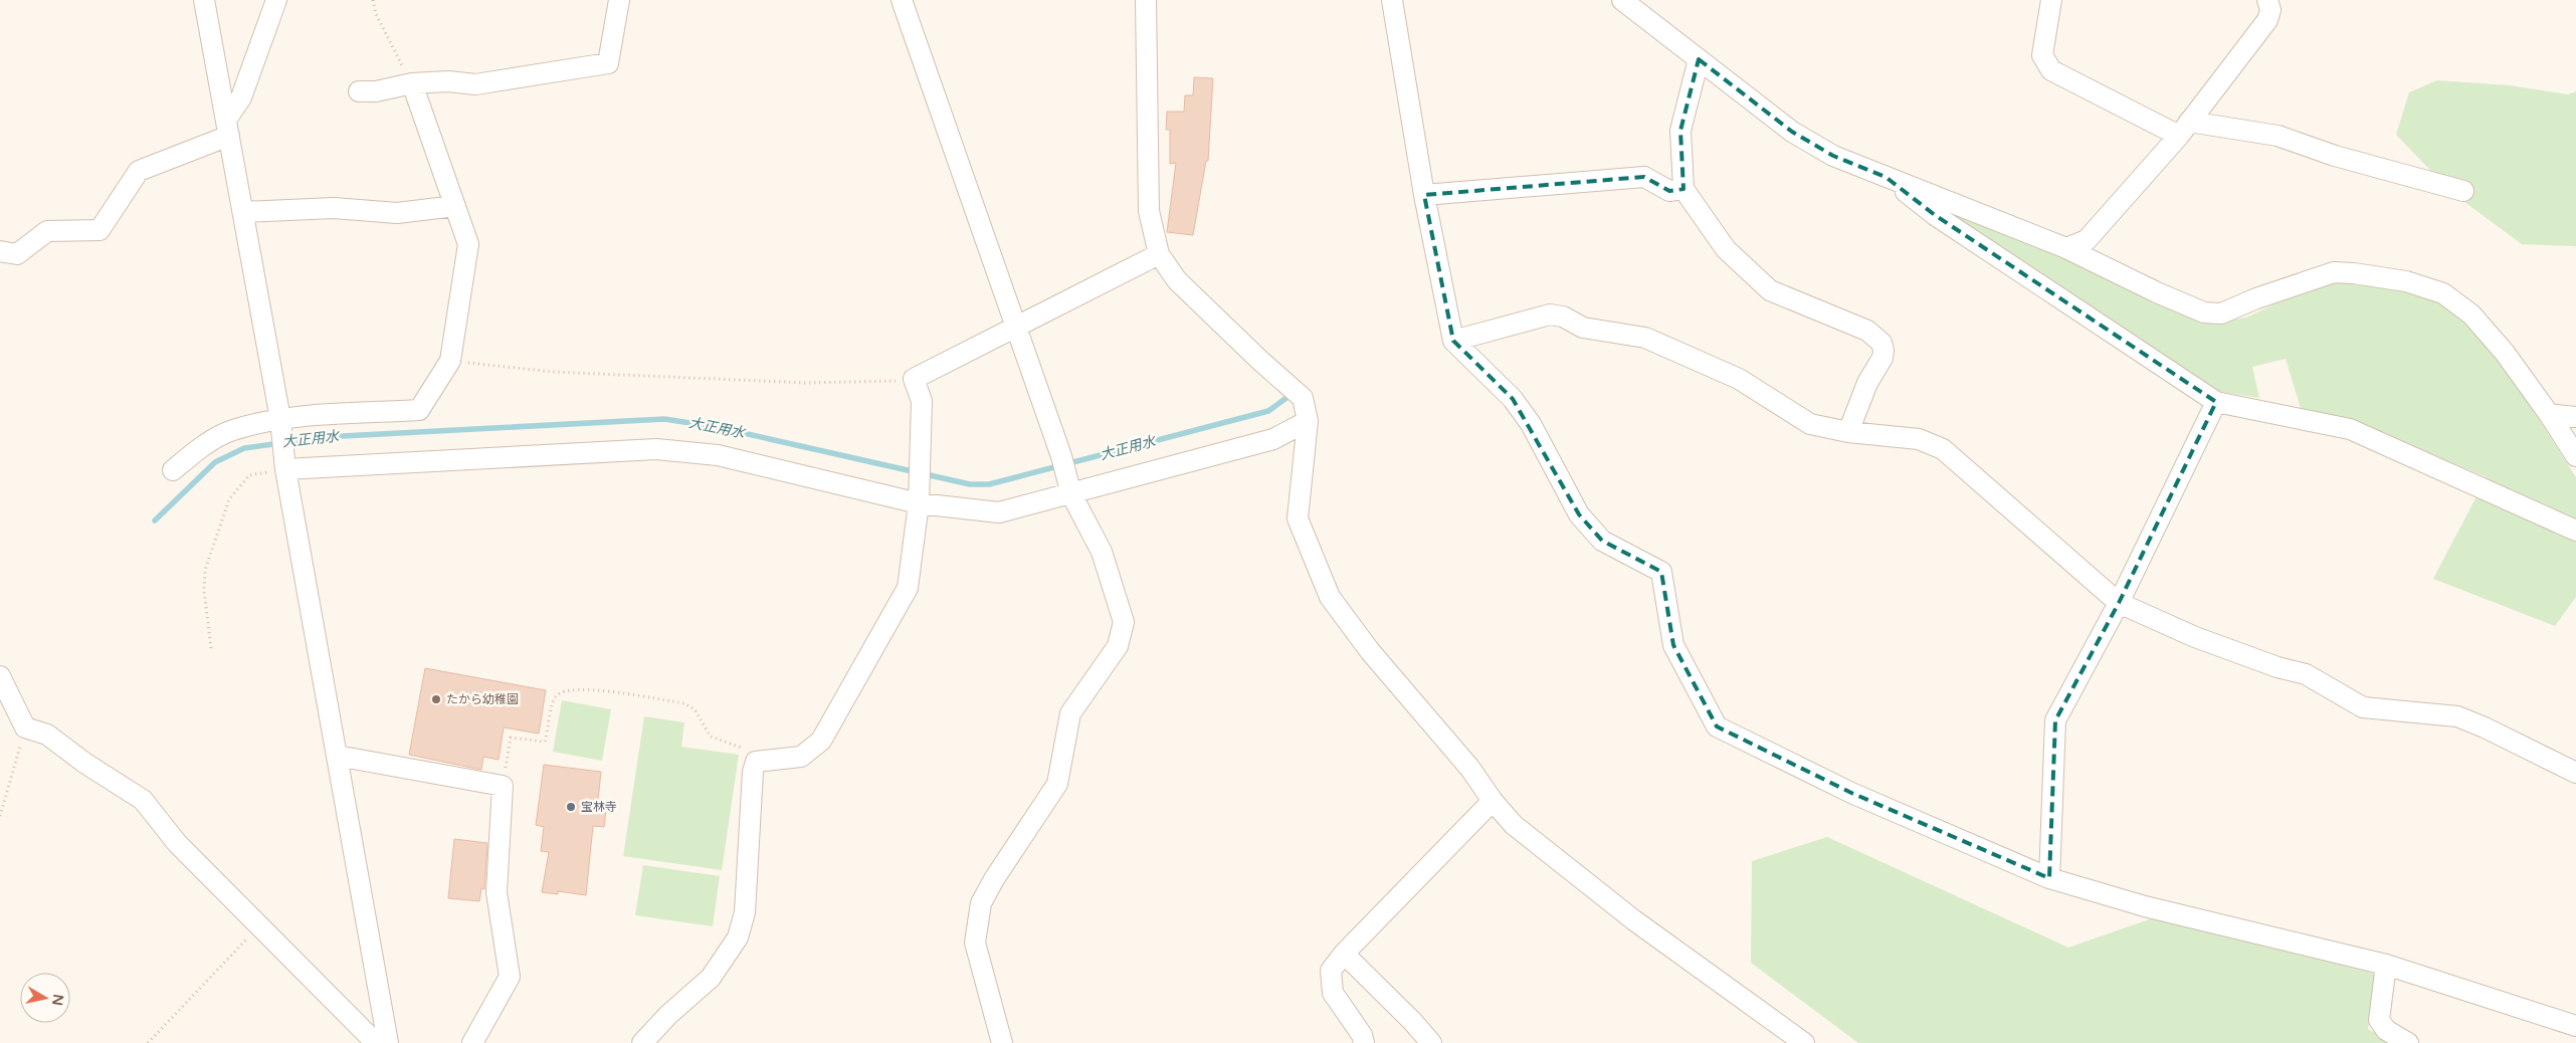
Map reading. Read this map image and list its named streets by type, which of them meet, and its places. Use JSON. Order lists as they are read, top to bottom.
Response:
{
  "water": ["大正用水"],
  "places": ["たから幼稚園", "宝林寺"],
  "north": "right"
}
